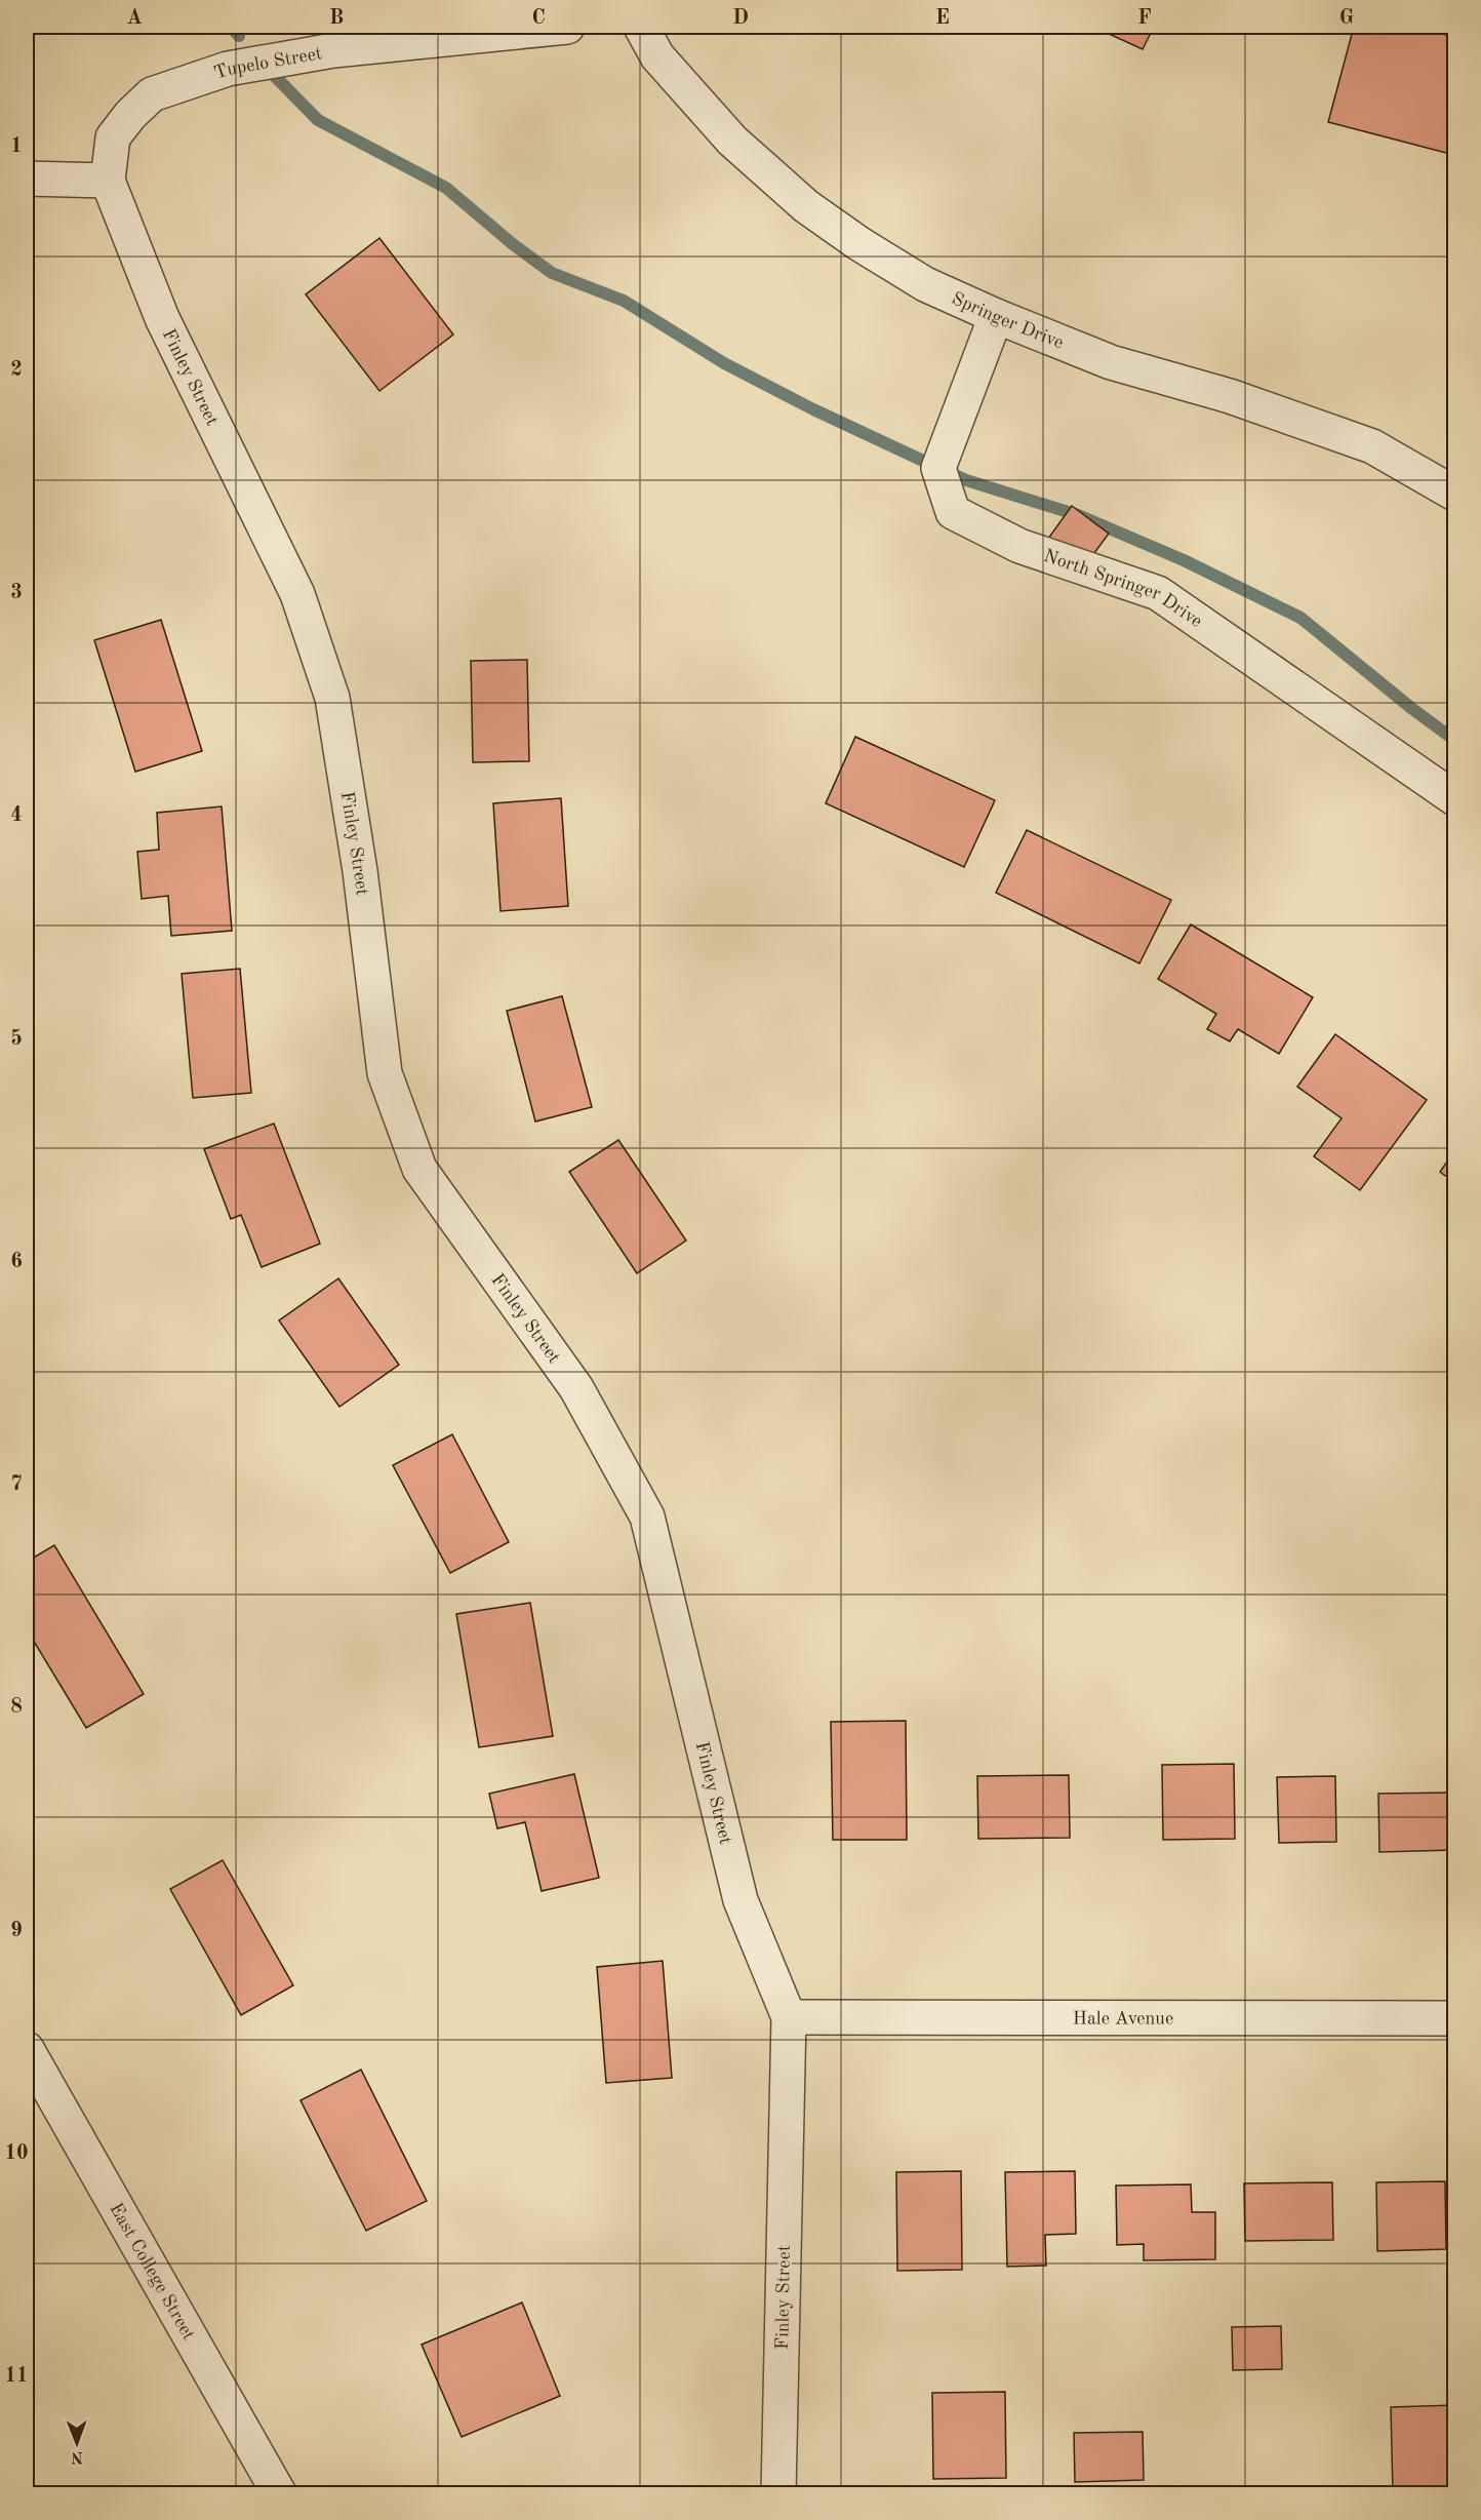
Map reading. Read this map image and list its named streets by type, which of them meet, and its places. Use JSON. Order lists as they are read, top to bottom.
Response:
{
  "streets": {
    "street": [
      "Tupelo Street",
      "Springer Drive",
      "Finley Street",
      "North Springer Drive",
      "Hale Avenue",
      "East College Street"
    ]
  },
  "crossings": [
    ["Tupelo Street", "Finley Street"],
    ["Springer Drive", "North Springer Drive"],
    ["Finley Street", "Hale Avenue"]
  ],
  "north": "bottom",
  "grid": {
    "columns": [
      "A",
      "B",
      "C",
      "D",
      "E",
      "F",
      "G"
    ],
    "rows": [
      "1",
      "2",
      "3",
      "4",
      "5",
      "6",
      "7",
      "8",
      "9",
      "10",
      "11"
    ]
  }
}
